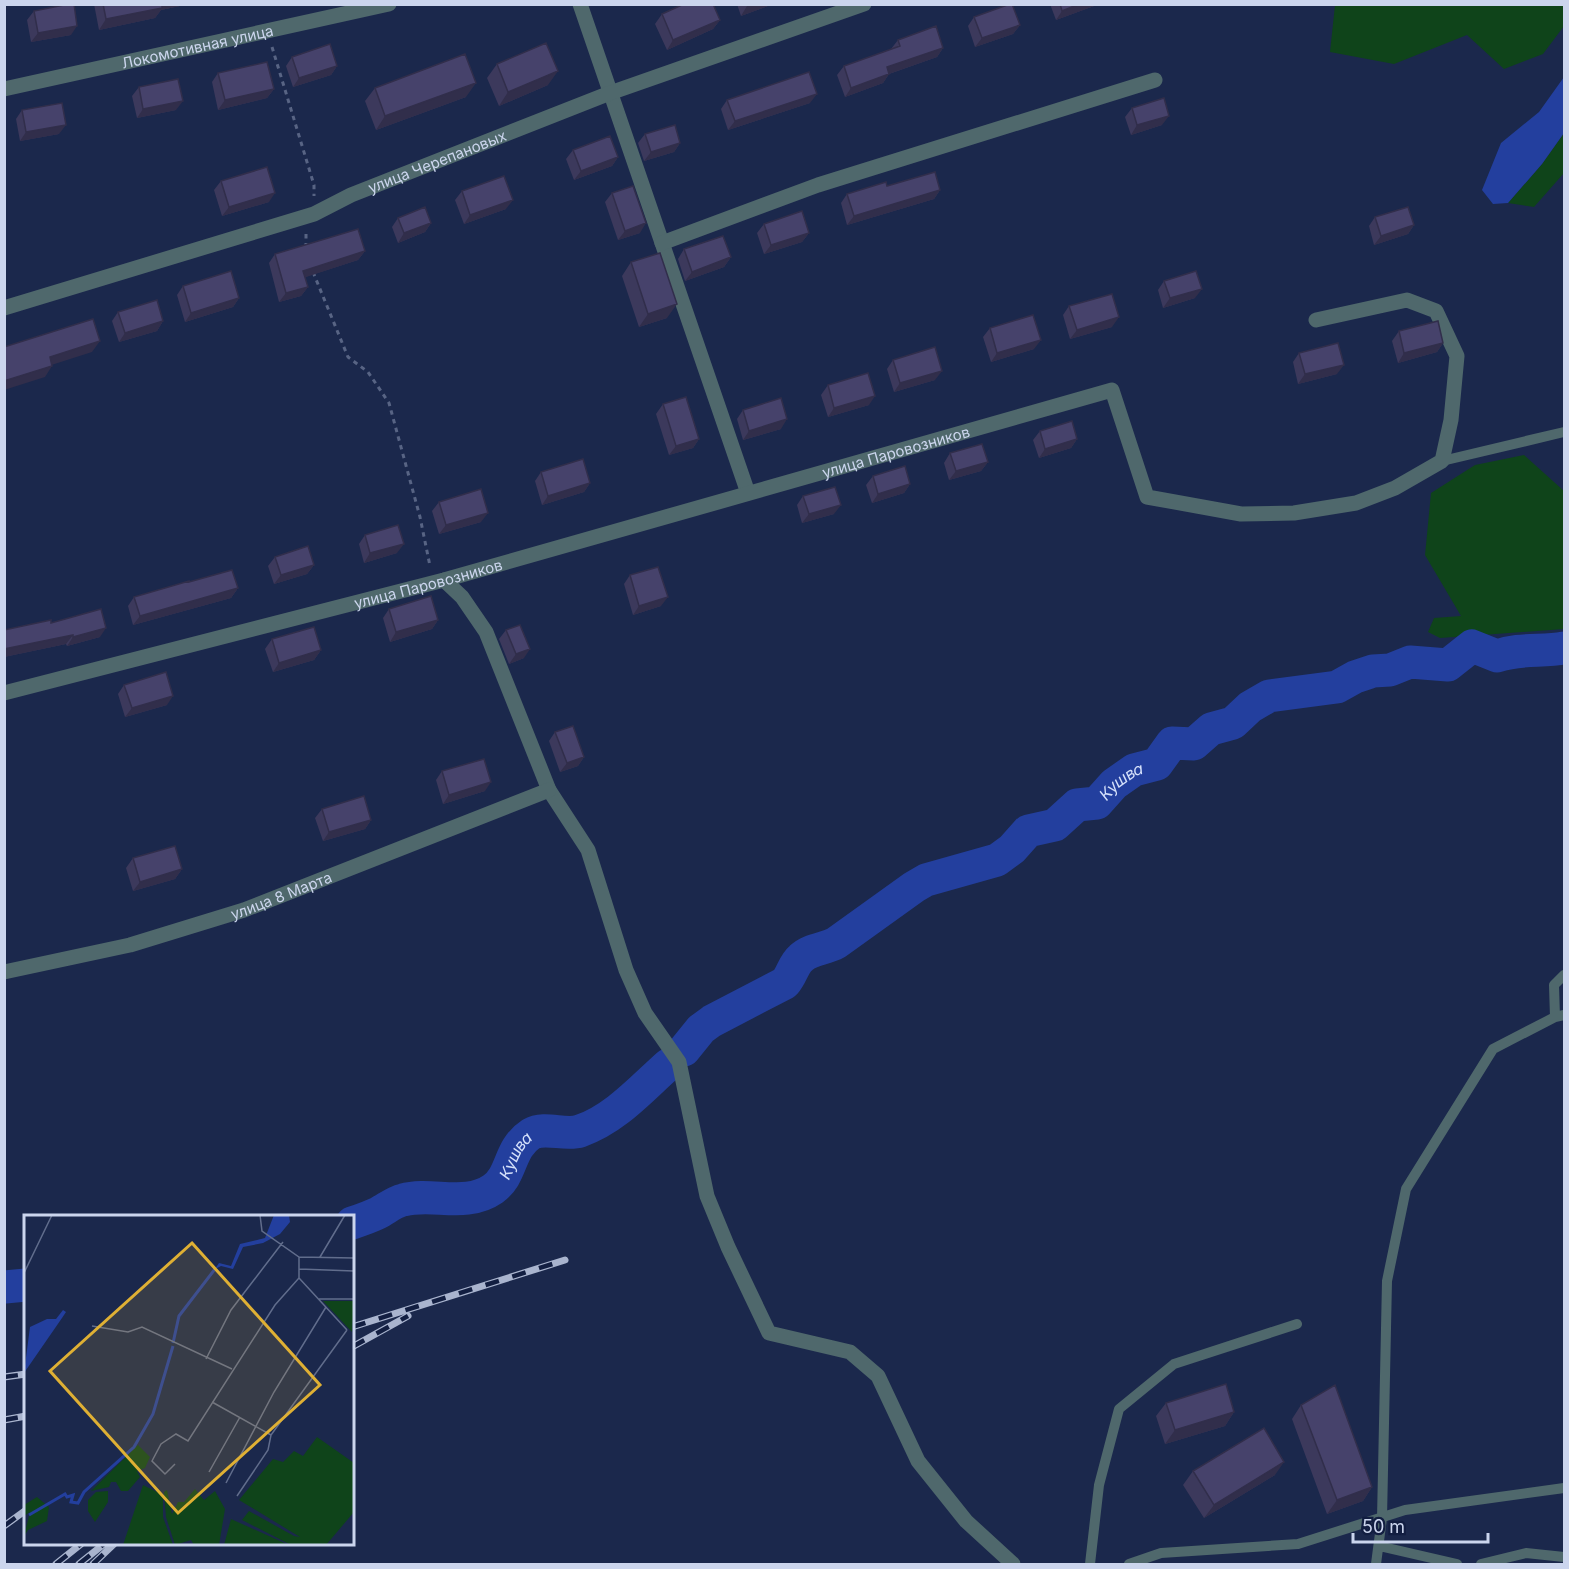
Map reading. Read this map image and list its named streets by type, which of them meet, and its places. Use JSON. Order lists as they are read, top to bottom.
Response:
{
  "streets": {
    "street": [
      "Локомотивная улица",
      "улица Черепановых",
      "улица Паровозников",
      "улица 8 Марта"
    ]
  },
  "water": ["Кушва"],
  "scale_bar": "50 m"
}
